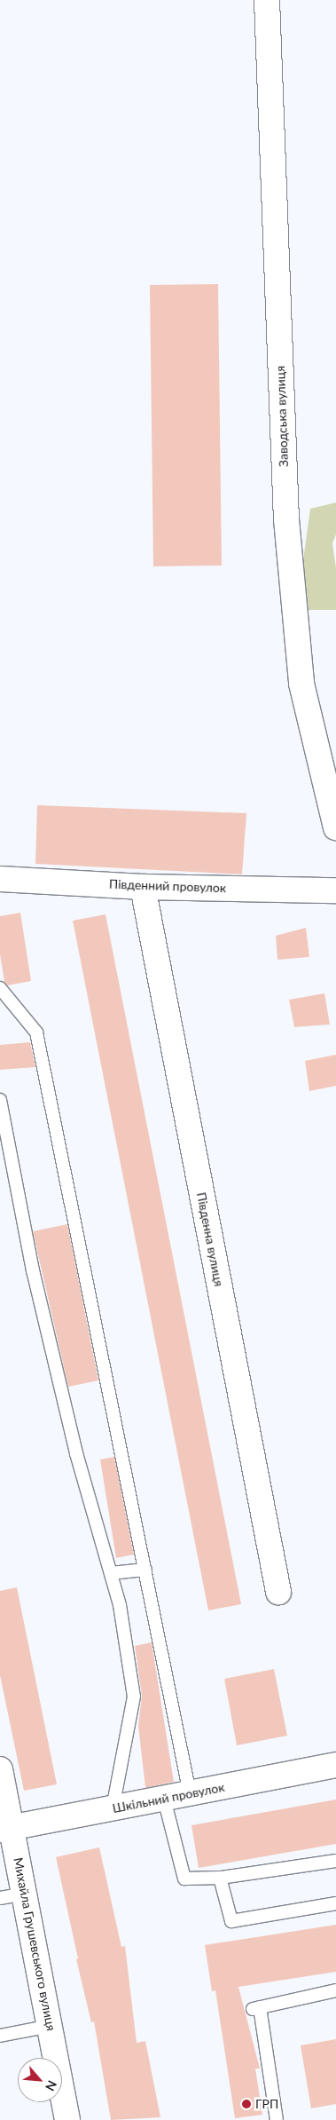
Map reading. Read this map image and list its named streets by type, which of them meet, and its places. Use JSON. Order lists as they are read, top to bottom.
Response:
{
  "streets": {
    "street": [
      "Заводська вулиця",
      "Південний провулок",
      "Південна вулиця",
      "Шкільний провулок",
      "Михайла Грушевського вулиця"
    ]
  },
  "crossings": [
    ["Південний провулок", "Південна вулиця"],
    ["Шкільний провулок", "Михайла Грушевського вулиця"]
  ],
  "places": ["ГРП"],
  "north": "bottom right"
}
